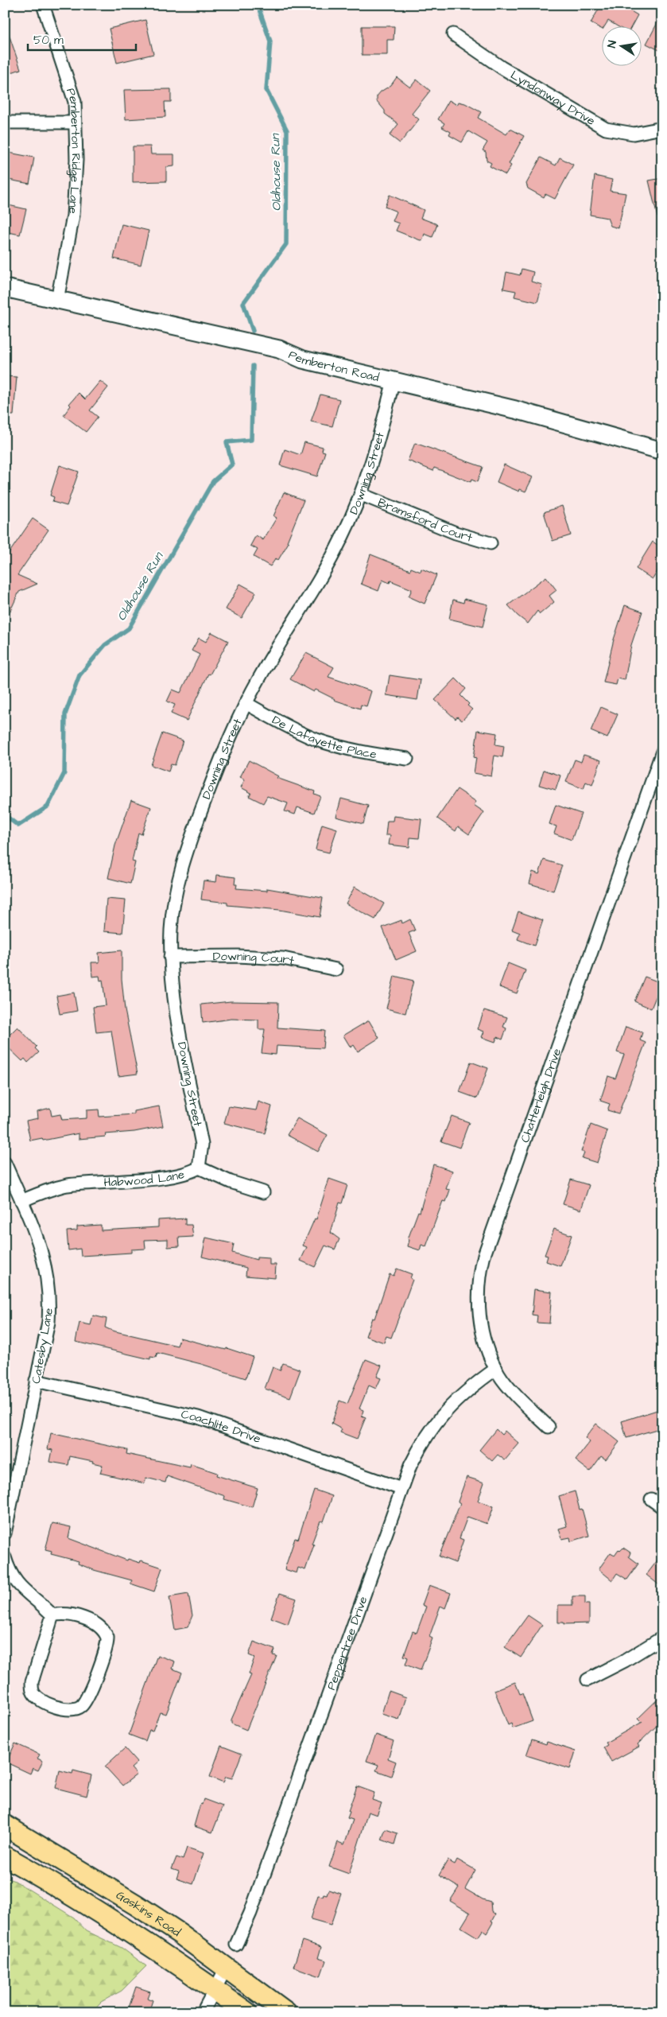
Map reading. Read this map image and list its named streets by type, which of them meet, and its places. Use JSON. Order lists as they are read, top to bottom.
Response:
{
  "streets": {
    "main road": ["Gaskins Road"],
    "street": [
      "Lyndonway Drive",
      "Pemberton Ridge Lane",
      "Pemberton Road",
      "Downing Street",
      "Bramsford Court",
      "De Lafayette Place",
      "Downing Court",
      "Chatterleigh Drive",
      "Habwood Lane",
      "Catesby Lane",
      "Coachlite Drive",
      "Peppertree Drive"
    ]
  },
  "crossings": [
    ["Pemberton Ridge Lane", "Pemberton Road"],
    ["Pemberton Road", "Downing Street"],
    ["Downing Street", "Bramsford Court"],
    ["Downing Street", "De Lafayette Place"],
    ["Downing Street", "Downing Court"],
    ["Downing Street", "Habwood Lane"],
    ["Chatterleigh Drive", "Peppertree Drive"],
    ["Habwood Lane", "Catesby Lane"],
    ["Catesby Lane", "Coachlite Drive"],
    ["Coachlite Drive", "Peppertree Drive"]
  ],
  "water": ["Oldhouse Run"],
  "scale_bar": "50 m",
  "north": "left"
}
